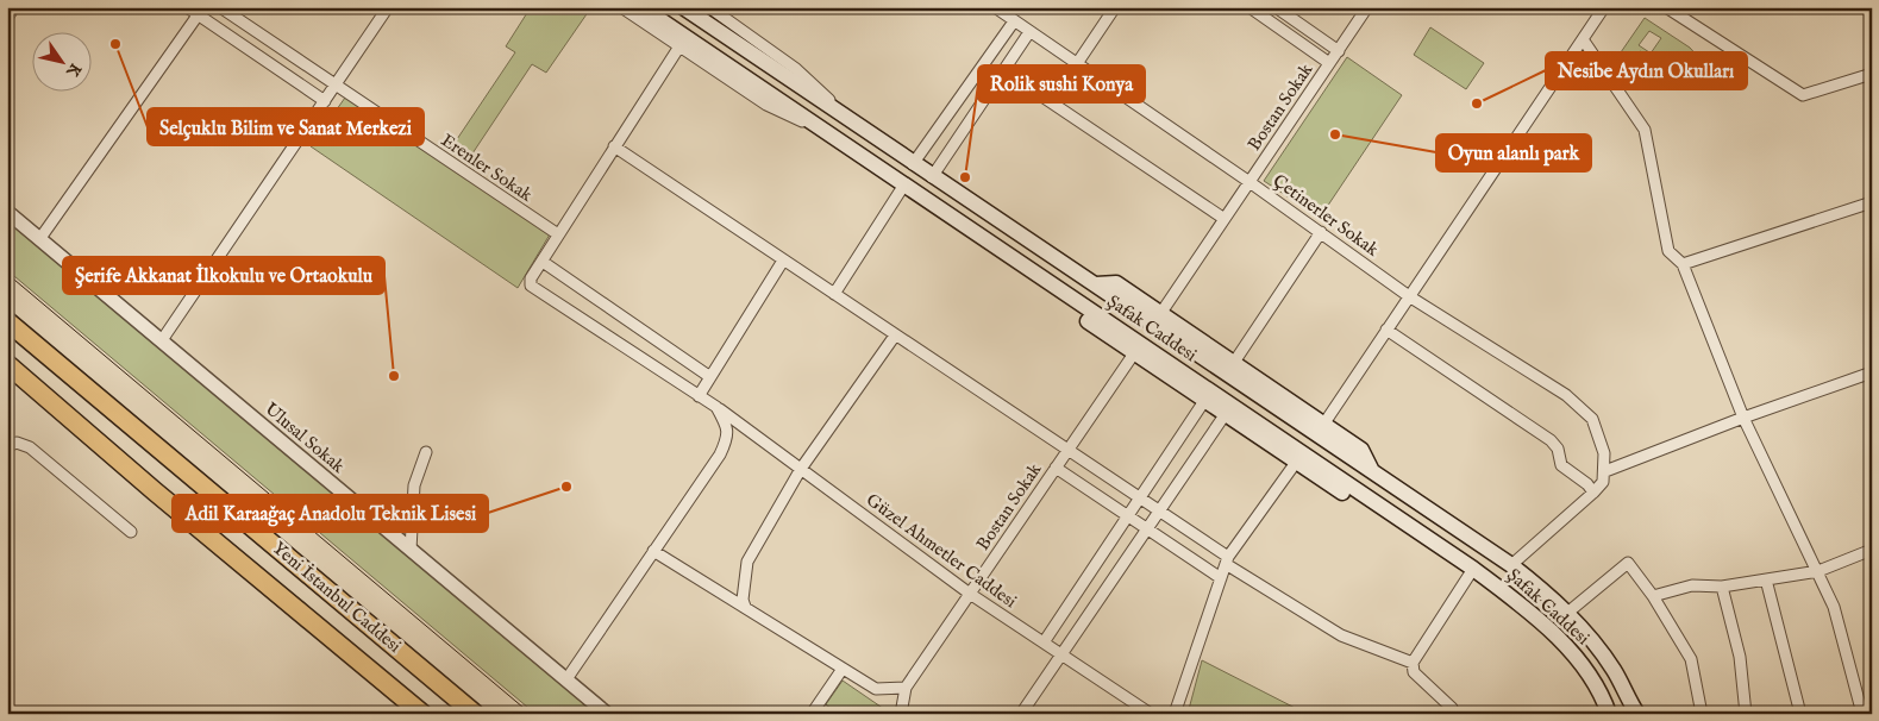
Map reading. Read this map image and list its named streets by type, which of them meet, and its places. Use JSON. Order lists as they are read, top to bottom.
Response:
{
  "streets": {
    "highway": ["Yeni İstanbul Caddesi"],
    "main road": ["Şafak Caddesi"],
    "street": [
      "Bostan Sokak",
      "Erenler Sokak",
      "Çetinerler Sokak",
      "Ulusal Sokak",
      "Güzel Ahmetler Caddesi"
    ]
  },
  "crossings": [
    ["Bostan Sokak", "Çetinerler Sokak"],
    ["Bostan Sokak", "Güzel Ahmetler Caddesi"]
  ],
  "places": [
    "Selçuklu Bilim ve Sanat Merkezi",
    "Nesibe Aydın Okulları",
    "Oyun alanlı park",
    "Rolik sushi Konya",
    "Şerife Akkanat İlkokulu ve Ortaokulu",
    "Adil Karaağaç Anadolu Teknik Lisesi"
  ],
  "north": "bottom right"
}
